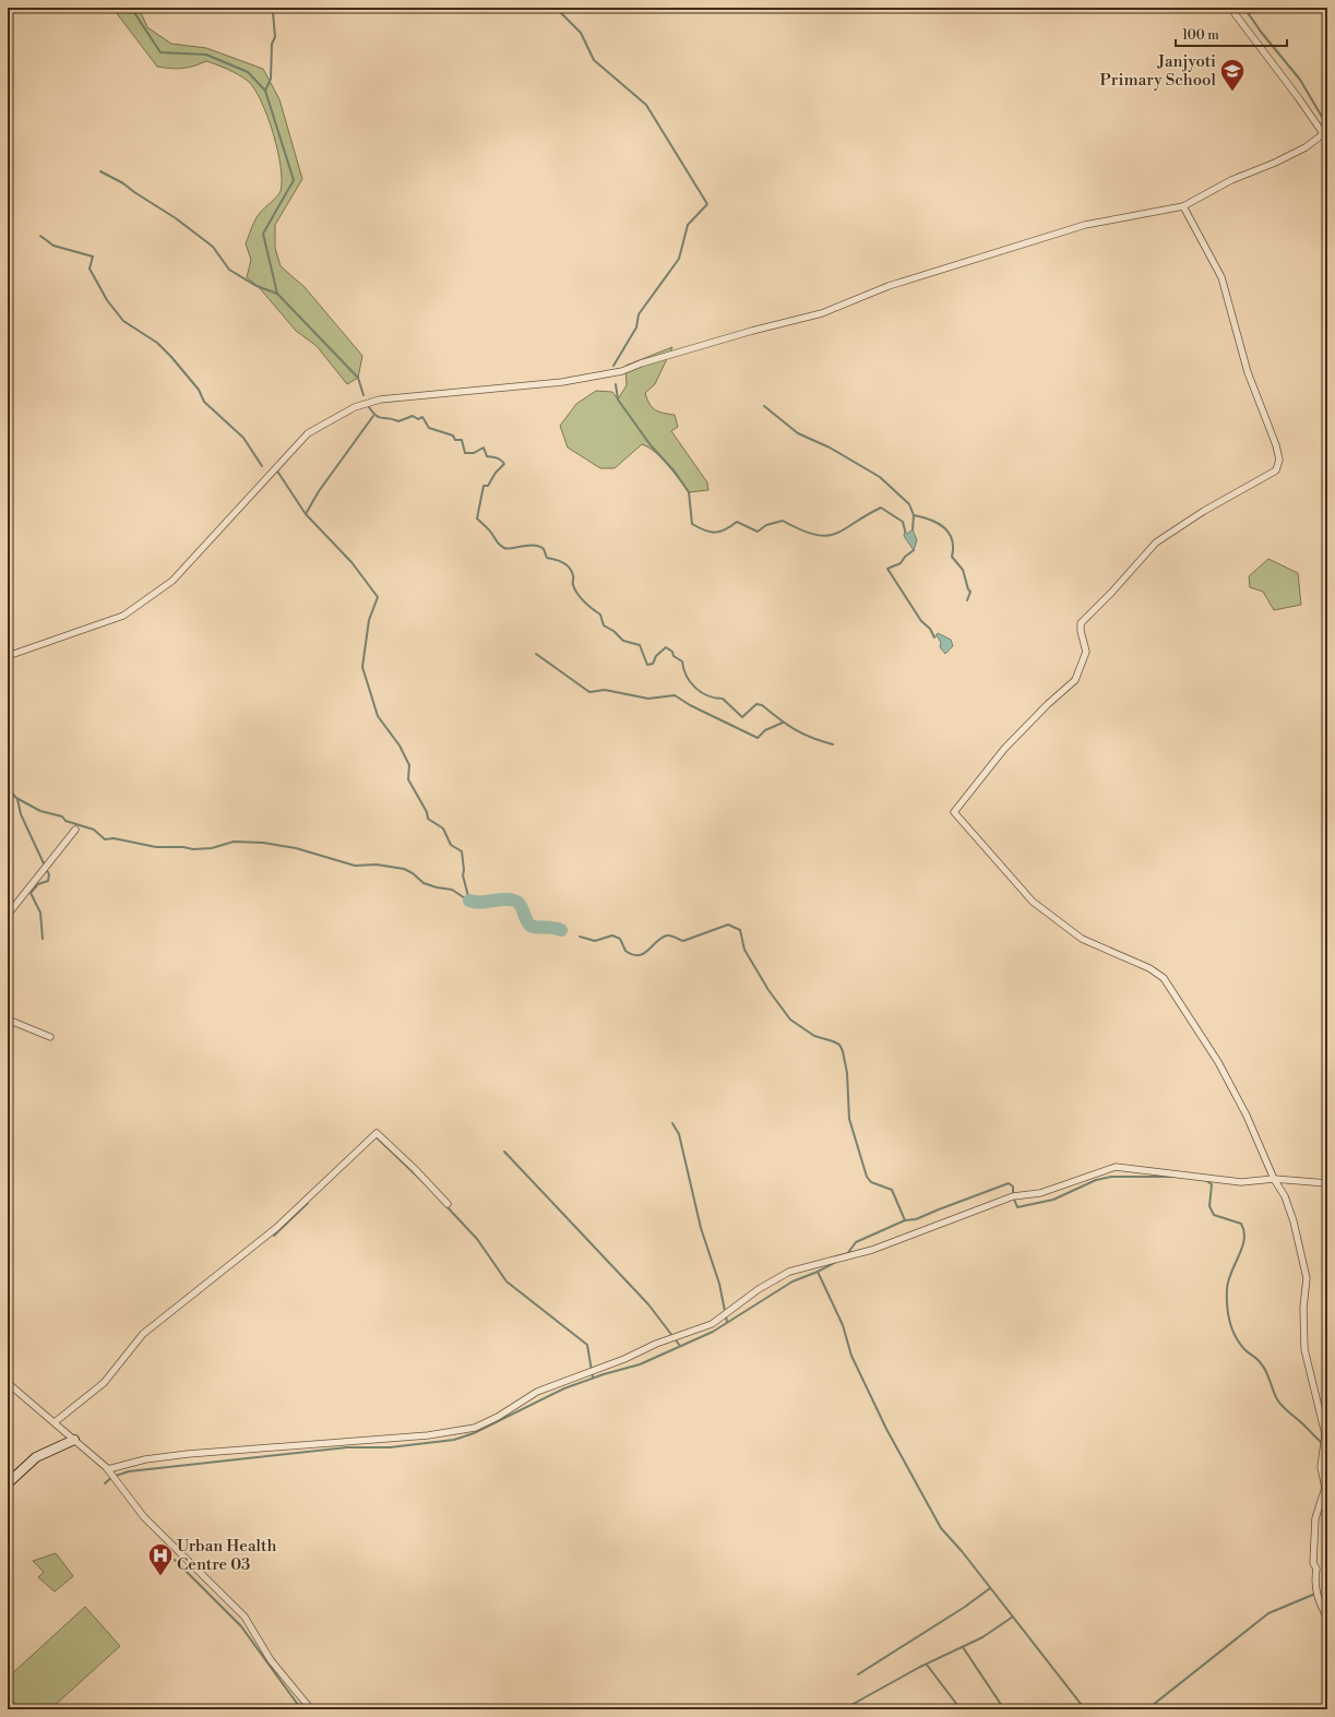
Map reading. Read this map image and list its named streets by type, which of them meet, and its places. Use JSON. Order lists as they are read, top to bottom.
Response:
{
  "places": {
    "school or university": ["Janjyoti Primary School"],
    "hospital": ["Urban Health Centre 03"]
  },
  "scale_bar": "100 m"
}
